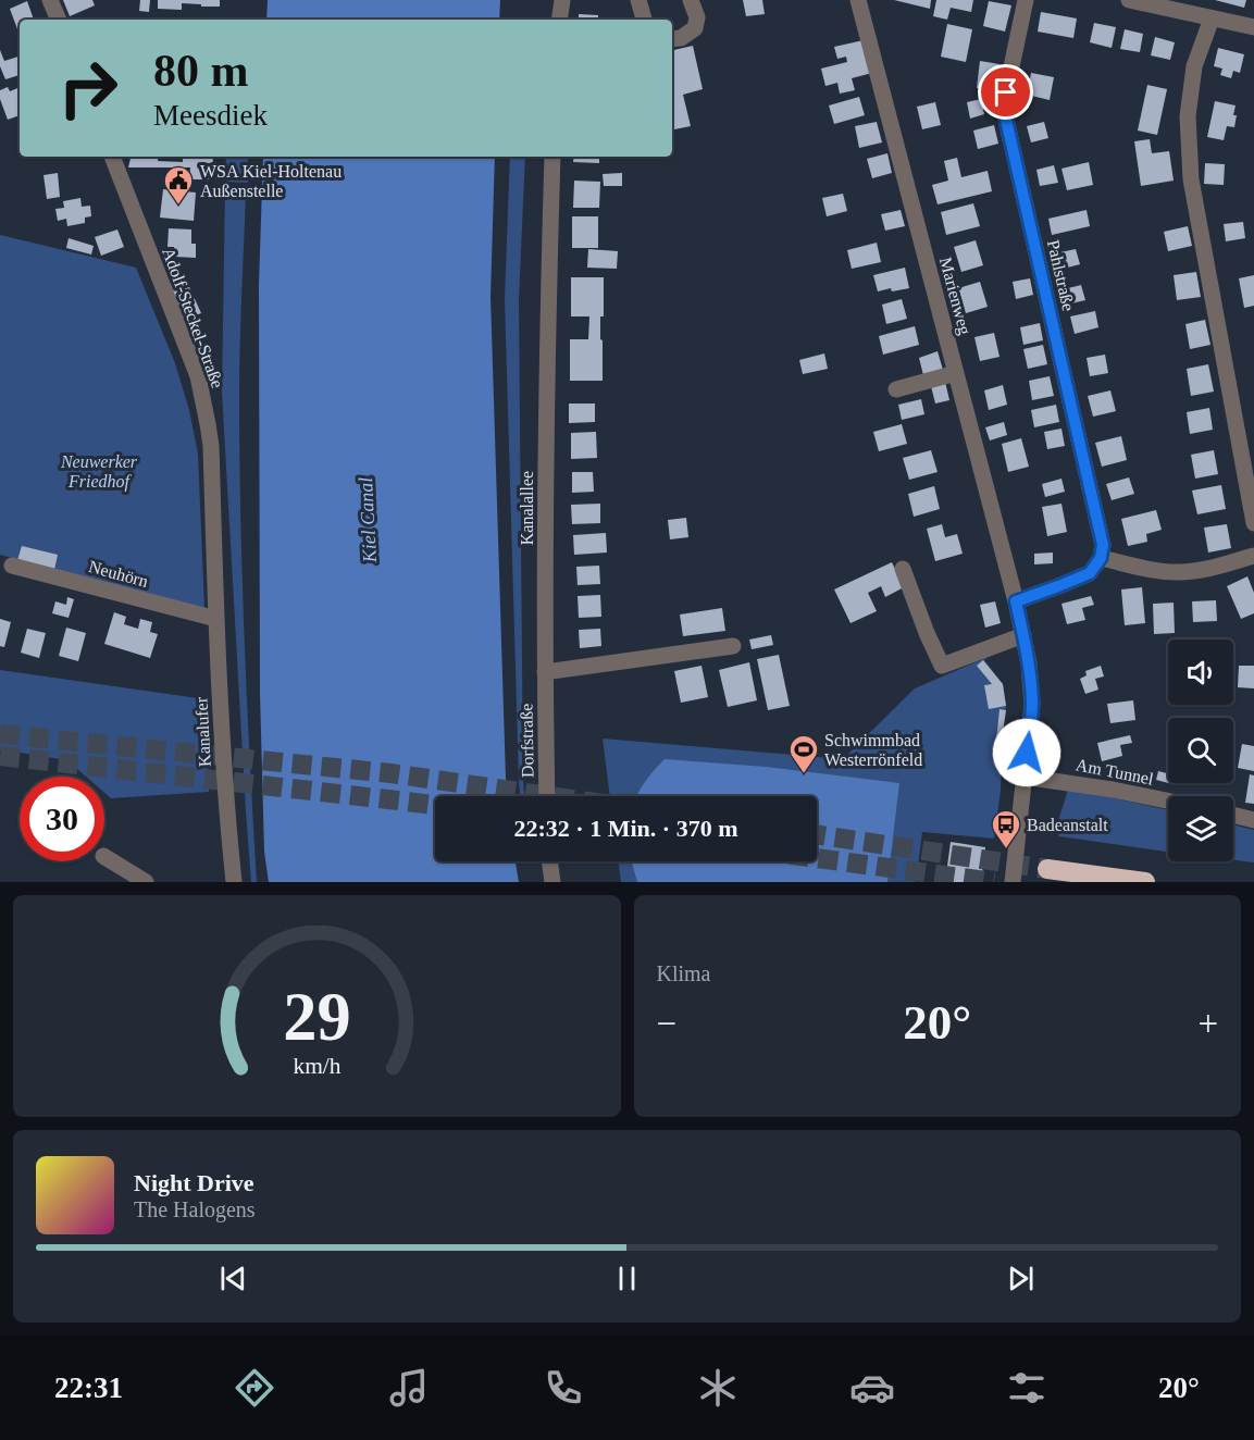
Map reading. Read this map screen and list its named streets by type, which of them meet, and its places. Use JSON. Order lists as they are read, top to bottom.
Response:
{
  "streets": {
    "street": [
      "Pahlstraße",
      "Marienweg",
      "Adolf-Steckel-Straße",
      "Kanalallee",
      "Neuhörn",
      "Kanalufer",
      "Dorfstraße",
      "Am Tunnel"
    ]
  },
  "crossings": [
    ["Marienweg", "Am Tunnel"],
    ["Adolf-Steckel-Straße", "Kanalufer"],
    ["Kanalallee", "Dorfstraße"],
    ["Neuhörn", "Kanalufer"]
  ],
  "water": ["Kiel Canal"],
  "parks": ["Neuwerker Friedhof"],
  "places": {
    "public building": ["WSA Kiel-Holtenau Außenstelle"],
    "sports": ["Schwimmbad Westerrönfeld"],
    "bus stop": ["Badeanstalt"]
  },
  "page": {
    "turn": ["80 m", "Meesdiek"],
    "limit": "30",
    "trip": "22:32 · 1 Min. · 370 m",
    "tile": "Klima",
    "heat": ["−", "20°", "+"],
    "song": ["Night Drive", "The Halogens"],
    "tabs": ["22:31", "20°"],
    "gauge": ["29", "km/h"]
  }
}
